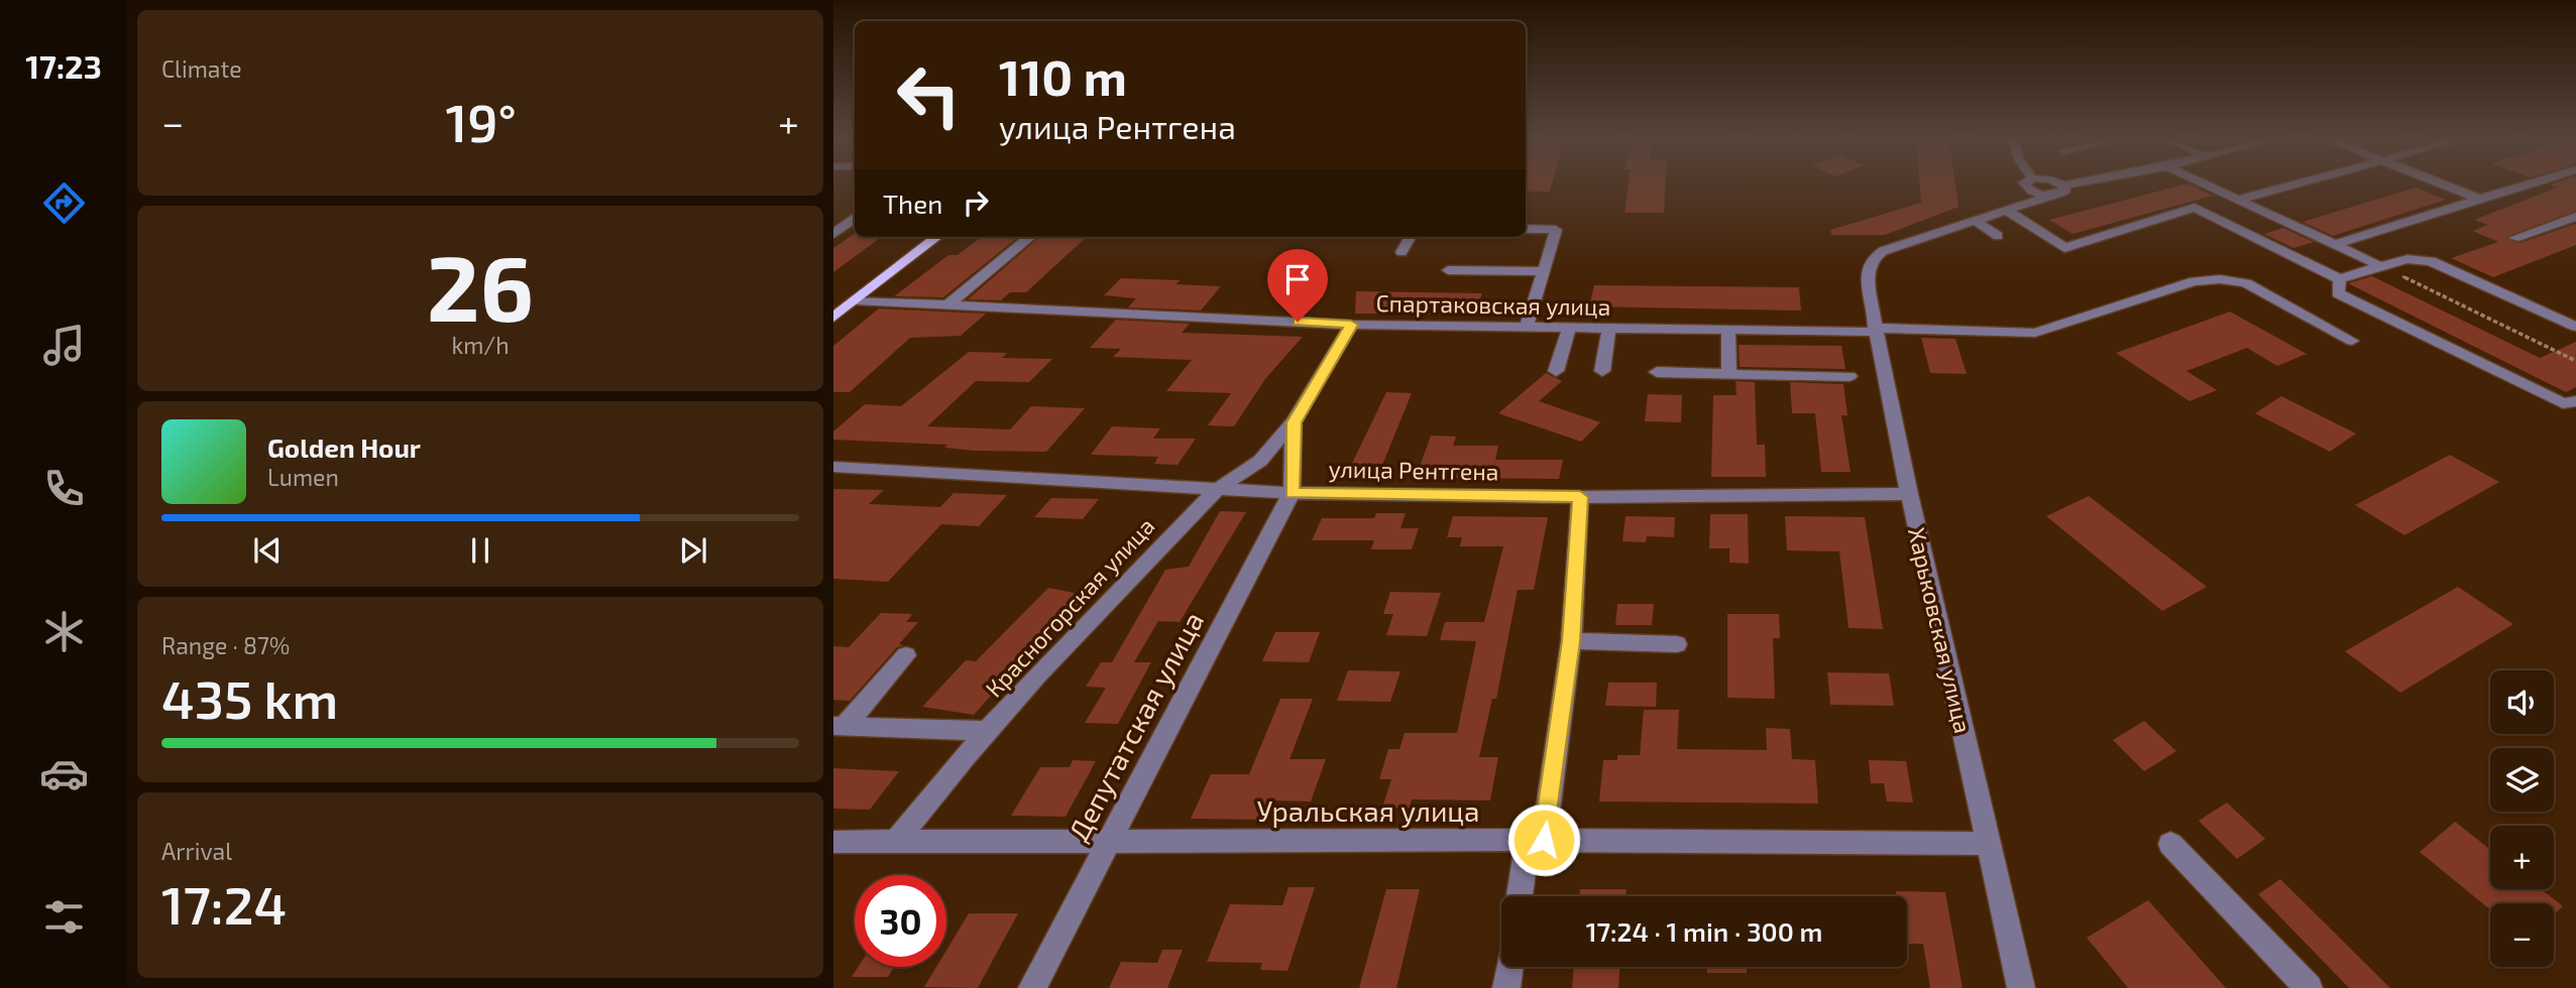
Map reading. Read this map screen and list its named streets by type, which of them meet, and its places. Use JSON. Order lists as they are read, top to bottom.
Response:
{
  "streets": {
    "street": [
      "Спартаковская улица",
      "улица Рентгена",
      "Красногорская улица",
      "Харьковская улица",
      "Депутатская улица",
      "Уральская улица"
    ]
  },
  "crossings": [
    ["Спартаковская улица", "Красногорская улица"],
    ["Спартаковская улица", "Харьковская улица"],
    ["улица Рентгена", "Красногорская улица"],
    ["улица Рентгена", "Харьковская улица"],
    ["улица Рентгена", "Депутатская улица"],
    ["Красногорская улица", "Депутатская улица"],
    ["Красногорская улица", "Уральская улица"],
    ["Харьковская улица", "Уральская улица"],
    ["Депутатская улица", "Уральская улица"]
  ],
  "page": {
    "tabs": "17:23",
    "tile": [
      "Climate",
      ["26", "km/h"],
      ["Range · 87%", "435 km"],
      ["Arrival", "17:24"]
    ],
    "turn": ["110 m", "улица Рентгена"],
    "heat": ["−", "19°", "+"],
    "then": "Then",
    "song": ["Golden Hour", "Lumen"],
    "map_buttons": ["+", "−"],
    "limit": "30",
    "trip": "17:24 · 1 min · 300 m"
  }
}
